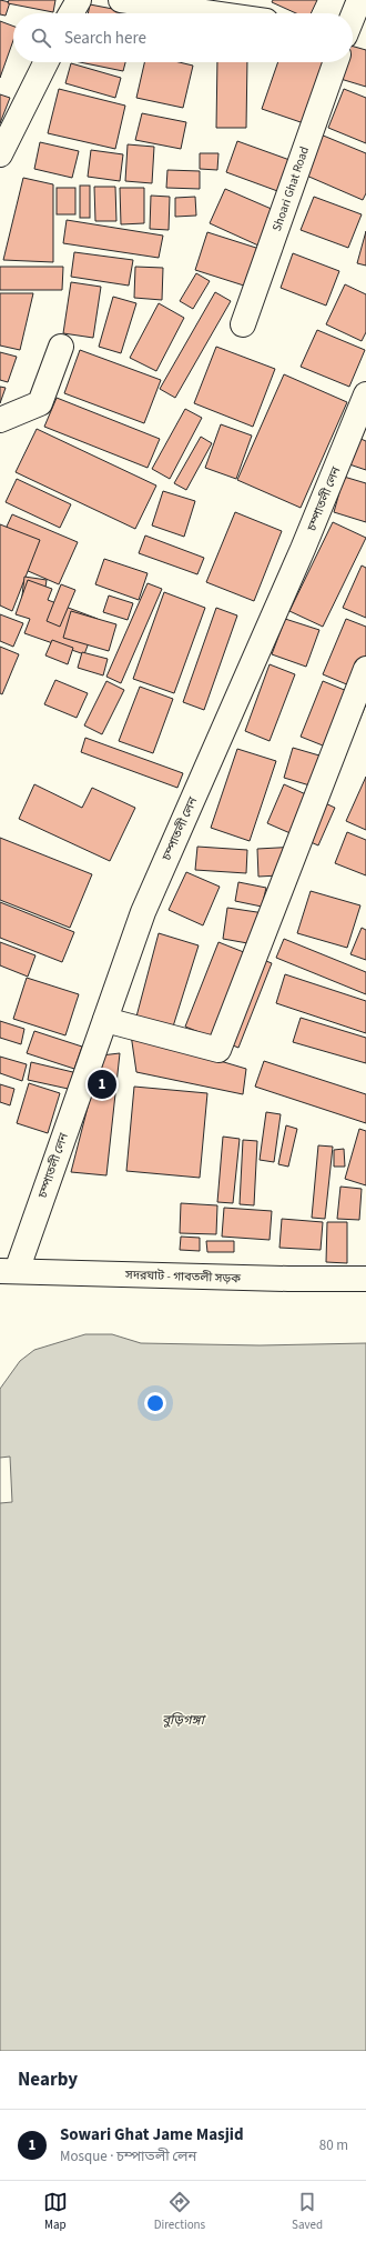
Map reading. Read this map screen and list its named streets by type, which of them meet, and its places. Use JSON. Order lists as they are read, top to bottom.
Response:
{
  "streets": {
    "main road": ["Shoari Ghat Road", "চম্পাতলী লেন", "সদরঘাট - গাবতলী সড়ক"]
  },
  "crossings": [
    ["চম্পাতলী লেন", "সদরঘাট - গাবতলী সড়ক"]
  ],
  "water": ["বুড়িগঙ্গা"],
  "page": {
    "search": "Search here",
    "pins": "1",
    "heading": "Nearby",
    "list": [
      {
        "mark": "1",
        "name": "Sowari Ghat Jame Masjid",
        "note": "Mosque · চম্পাতলী লেন",
        "value": "80 m"
      }
    ],
    "nav": ["Map", "Directions", "Saved"]
  }
}
